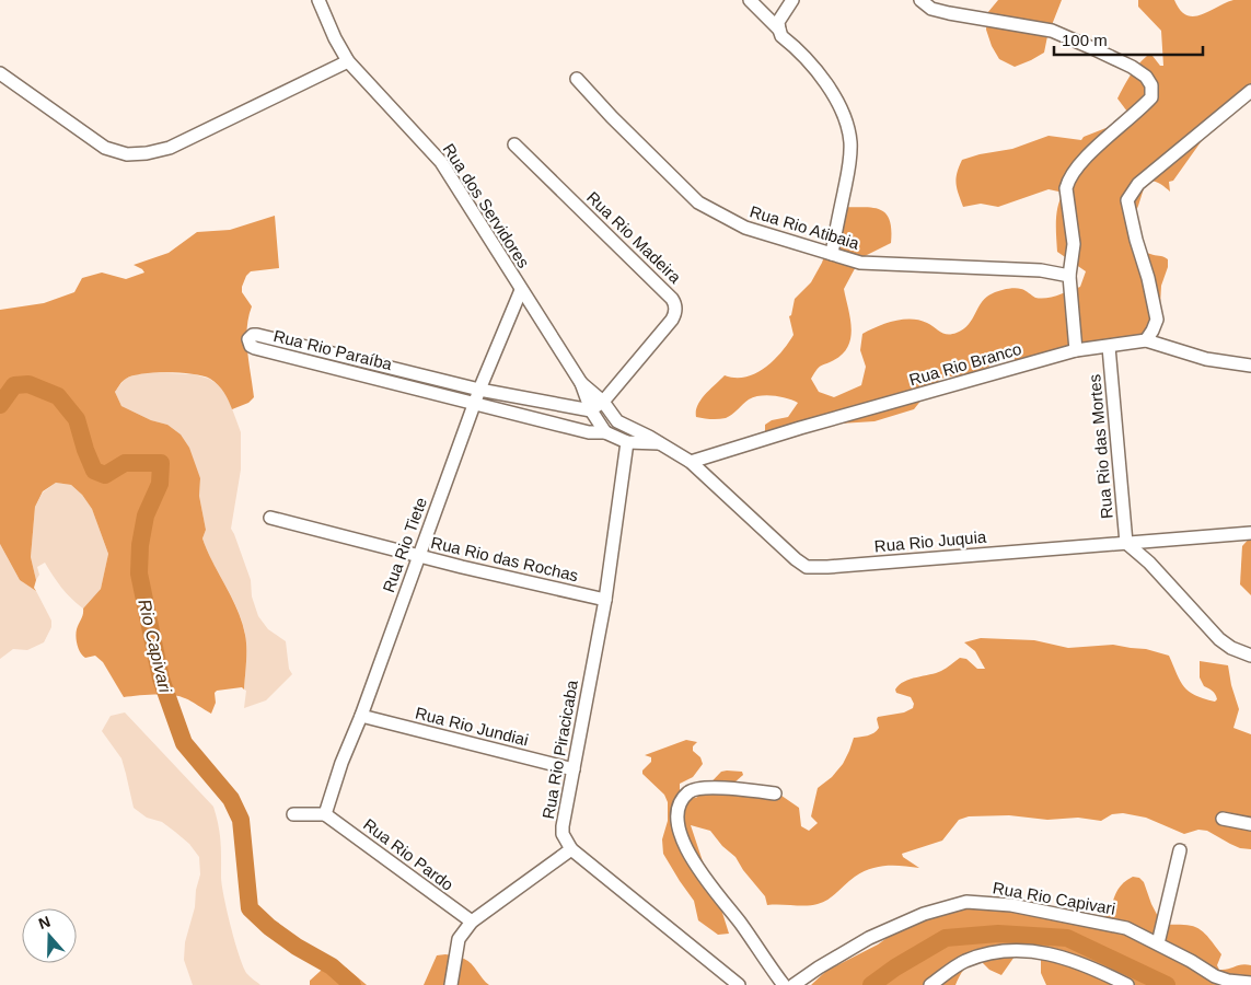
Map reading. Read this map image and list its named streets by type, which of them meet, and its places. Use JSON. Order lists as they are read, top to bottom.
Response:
{
  "streets": {
    "street": [
      "Rua dos Servidores",
      "Rua Rio Atibaia",
      "Rua Rio Madeira",
      "Rua Rio Paraíba",
      "Rua Rio Branco",
      "Rua Rio das Mortes",
      "Rua Rio Juquia",
      "Rua Rio Tiete",
      "Rua Rio das Rochas",
      "Rua Rio Jundiai",
      "Rua Rio Piracicaba",
      "Rua Rio Pardo",
      "Rua Rio Capivari"
    ]
  },
  "crossings": [
    ["Rua dos Servidores", "Rua Rio Madeira"],
    ["Rua dos Servidores", "Rua Rio Paraíba"],
    ["Rua dos Servidores", "Rua Rio Juquia"],
    ["Rua dos Servidores", "Rua Rio Tiete"],
    ["Rua Rio Madeira", "Rua Rio Paraíba"],
    ["Rua Rio Paraíba", "Rua Rio Juquia"],
    ["Rua Rio Paraíba", "Rua Rio Tiete"],
    ["Rua Rio Paraíba", "Rua Rio Piracicaba"],
    ["Rua Rio Branco", "Rua Rio das Mortes"],
    ["Rua Rio Branco", "Rua Rio Juquia"],
    ["Rua Rio das Mortes", "Rua Rio Juquia"],
    ["Rua Rio Juquia", "Rua Rio Piracicaba"],
    ["Rua Rio Tiete", "Rua Rio das Rochas"],
    ["Rua Rio Tiete", "Rua Rio Jundiai"],
    ["Rua Rio Tiete", "Rua Rio Pardo"],
    ["Rua Rio das Rochas", "Rua Rio Piracicaba"],
    ["Rua Rio Jundiai", "Rua Rio Piracicaba"]
  ],
  "water": ["Rio Capivari"],
  "scale_bar": "100 m",
  "north": "top"
}
